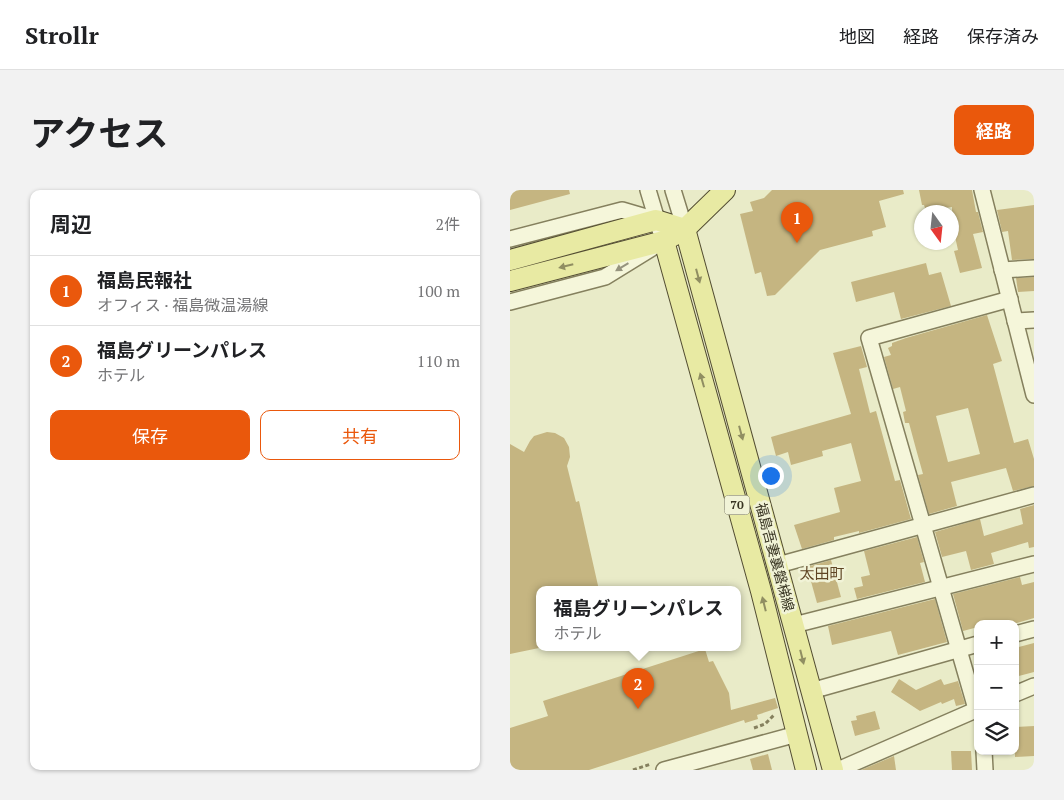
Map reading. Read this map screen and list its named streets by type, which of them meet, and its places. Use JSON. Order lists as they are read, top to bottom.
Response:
{
  "streets": {
    "main road": ["70", "福島吾妻裏磐梯線"]
  },
  "districts": ["太田町"],
  "north": "bottom",
  "page": {
    "header": "Strollr",
    "nav": ["地図", "経路", "保存済み"],
    "title": "アクセス",
    "buttons": [
      "経路",
      ["保存", "共有"]
    ],
    "heading": ["周辺", "2件"],
    "pins": ["1", "2"],
    "list": [
      {
        "mark": "1",
        "name": "福島民報社",
        "note": "オフィス · 福島微温湯線",
        "value": "100 m"
      },
      {
        "mark": "2",
        "name": "福島グリーンパレス",
        "note": "ホテル",
        "value": "110 m"
      }
    ],
    "popup": ["福島グリーンパレス", "ホテル"],
    "map_buttons": ["+", "−"]
  }
}
